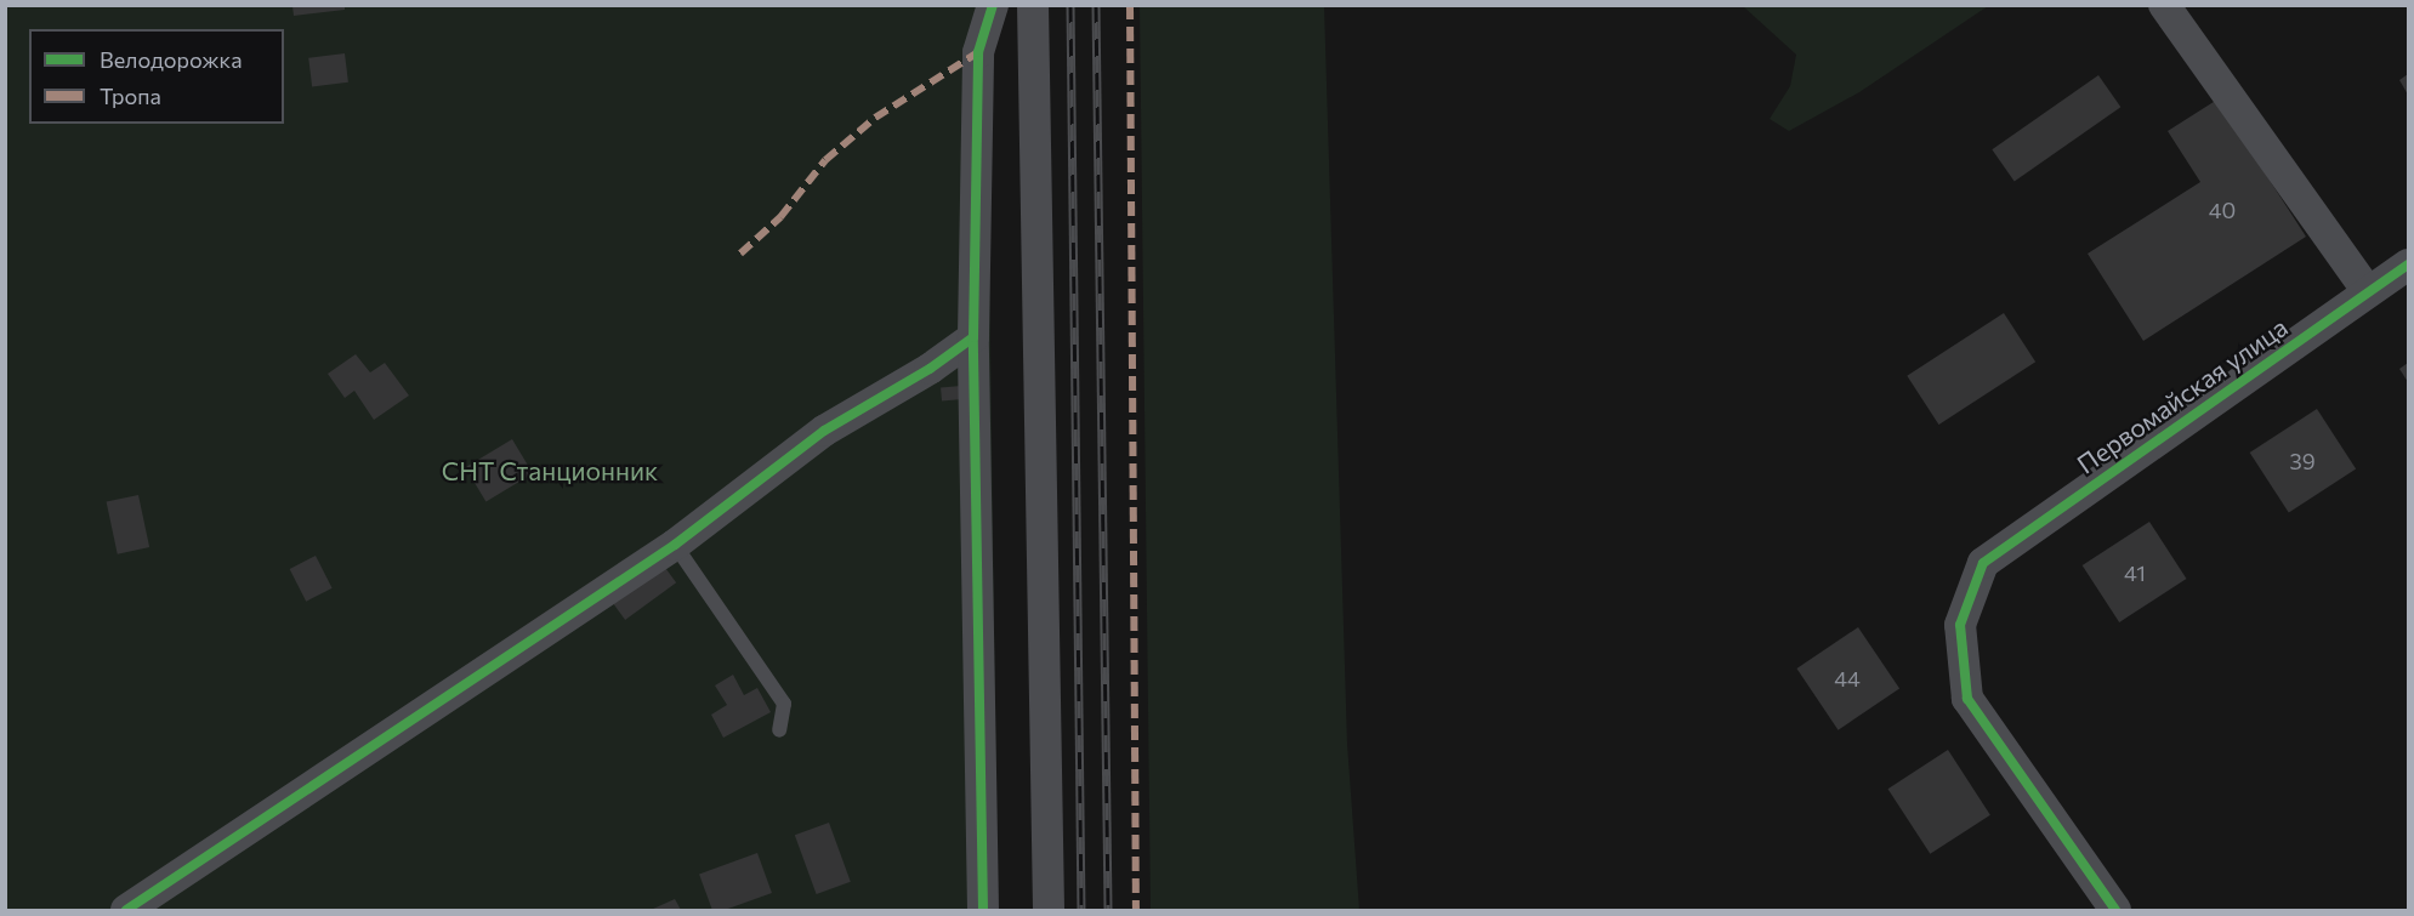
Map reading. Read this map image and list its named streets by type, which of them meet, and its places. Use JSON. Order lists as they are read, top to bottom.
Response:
{
  "streets": {
    "street": ["Первомайская улица"]
  },
  "parks": ["СНТ Станционник"],
  "house_numbers": [
    "40",
    "39",
    "41",
    "44"
  ],
  "legend": ["Велодорожка", "Тропа"]
}
